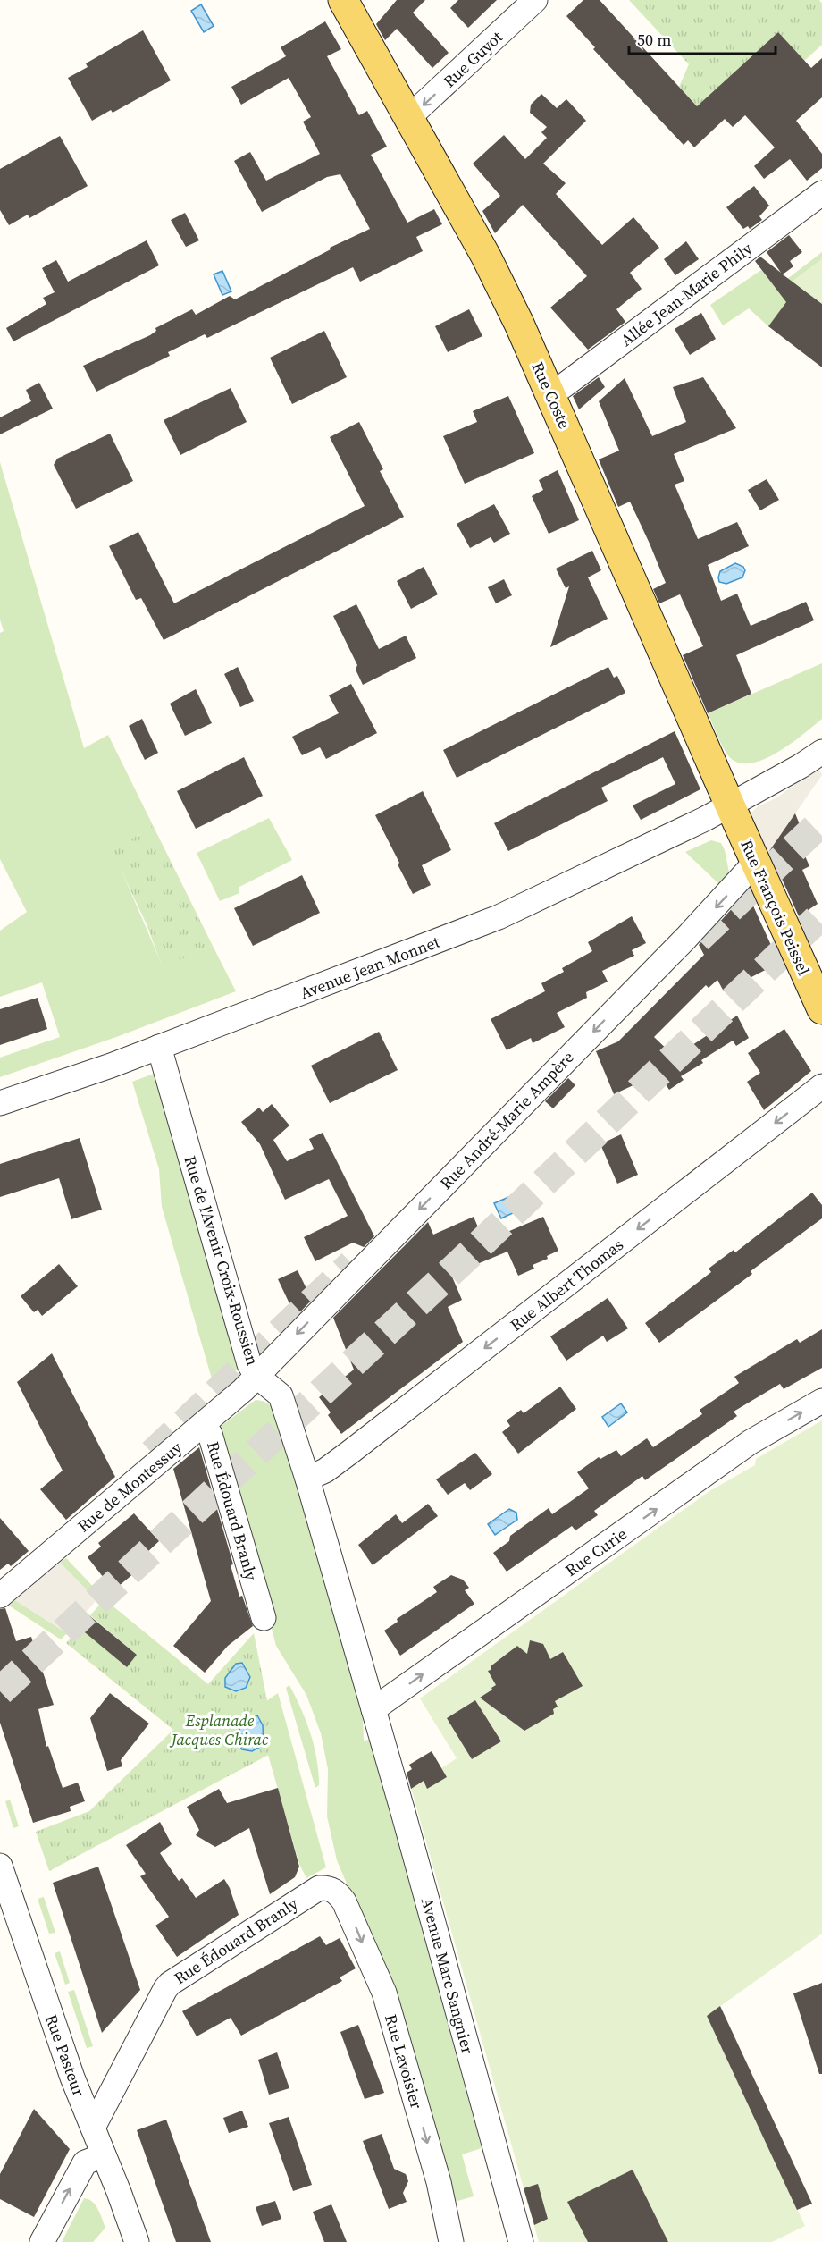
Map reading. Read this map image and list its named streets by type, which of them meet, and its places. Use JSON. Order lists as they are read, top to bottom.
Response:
{
  "streets": {
    "main road": ["Rue Coste", "Rue François Peissel"],
    "street": [
      "Rue Guyot",
      "Allée Jean-Marie Phily",
      "Avenue Jean Monnet",
      "Rue André-Marie Ampère",
      "Rue de l'Avenir Croix-Roussien",
      "Rue Albert Thomas",
      "Rue de Montessuy",
      "Rue Édouard Branly",
      "Rue Curie",
      "Avenue Marc Sangnier",
      "Rue Pasteur",
      "Rue Lavoisier"
    ]
  },
  "crossings": [
    ["Rue Guyot", "Rue Coste"],
    ["Allée Jean-Marie Phily", "Rue Coste"],
    ["Rue Coste", "Rue François Peissel"],
    ["Rue Coste", "Avenue Jean Monnet"],
    ["Rue François Peissel", "Avenue Jean Monnet"],
    ["Rue François Peissel", "Rue André-Marie Ampère"],
    ["Avenue Jean Monnet", "Rue de l'Avenir Croix-Roussien"],
    ["Rue André-Marie Ampère", "Rue de l'Avenir Croix-Roussien"],
    ["Rue André-Marie Ampère", "Rue de Montessuy"],
    ["Rue de l'Avenir Croix-Roussien", "Rue Albert Thomas"],
    ["Rue de l'Avenir Croix-Roussien", "Rue de Montessuy"],
    ["Rue de l'Avenir Croix-Roussien", "Rue Curie"],
    ["Rue de l'Avenir Croix-Roussien", "Avenue Marc Sangnier"],
    ["Rue Édouard Branly", "Rue Pasteur"],
    ["Rue Édouard Branly", "Rue Lavoisier"],
    ["Rue Curie", "Avenue Marc Sangnier"]
  ],
  "one_way": [
    "Rue Guyot",
    "Rue André-Marie Ampère",
    "Rue Albert Thomas",
    "Rue Curie",
    "Rue Lavoisier"
  ],
  "parks": ["Esplanade Jacques Chirac"],
  "scale_bar": "50 m"
}
